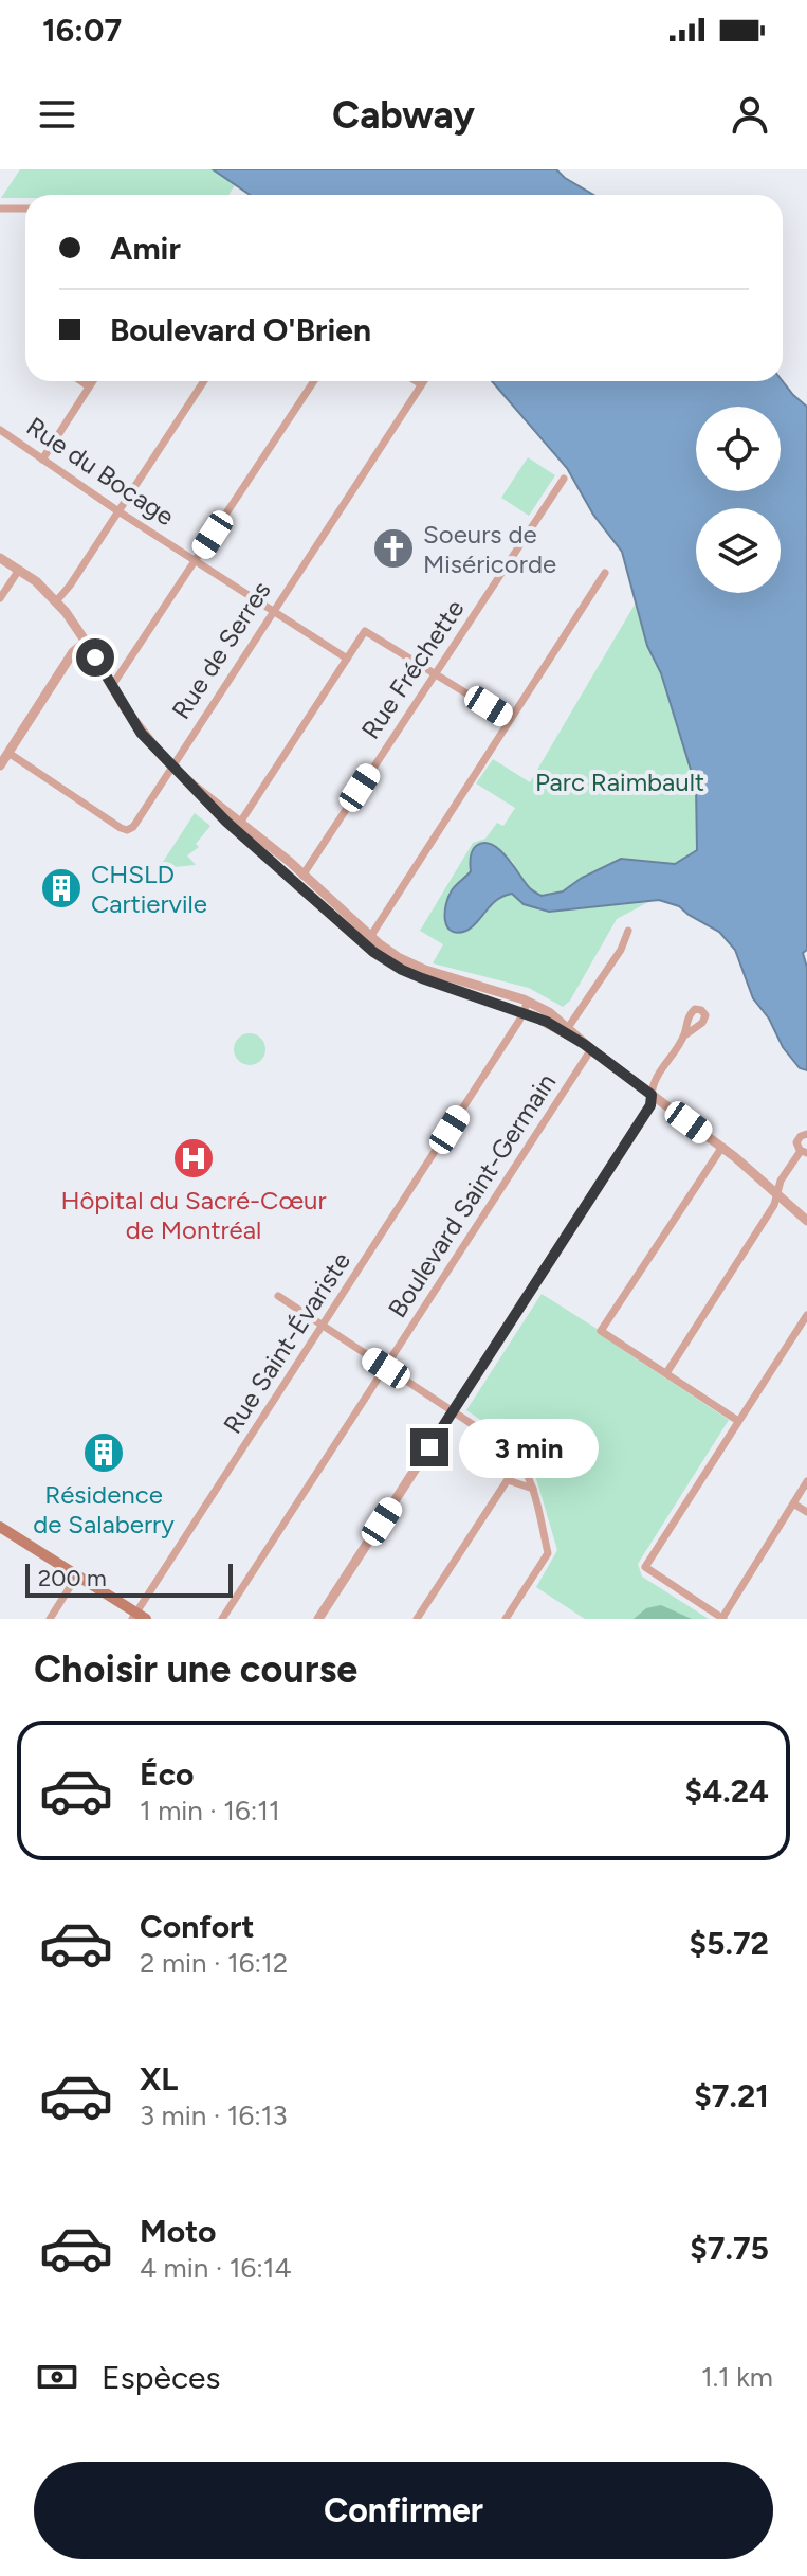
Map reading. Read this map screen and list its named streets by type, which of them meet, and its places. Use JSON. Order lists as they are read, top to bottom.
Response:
{
  "streets": {
    "street": [
      "Rue du Bocage",
      "Rue de Serres",
      "Rue Fréchette",
      "Boulevard Saint-Germain",
      "Rue Saint-Évariste"
    ]
  },
  "crossings": [
    ["Rue du Bocage", "Rue de Serres"]
  ],
  "parks": ["Parc Raimbault"],
  "places": {
    "church": ["Soeurs de Miséricorde"],
    "building": ["CHSLD Cartiervile", "Résidence de Salaberry"],
    "hospital": ["Hôpital du Sacré-Cœur de Montréal"]
  },
  "scale_bar": "200 m",
  "page": {
    "status": "16:07",
    "header": "Cabway",
    "banner": ["Amir", "Boulevard O'Brien"],
    "bubble": "3 min",
    "scale": "200 m",
    "heading": "Choisir une course",
    "list": [
      {
        "name": "Éco",
        "note": "1 min · 16:11",
        "value": "$4.24"
      },
      {
        "name": "Confort",
        "note": "2 min · 16:12",
        "value": "$5.72"
      },
      {
        "name": "XL",
        "note": "3 min · 16:13",
        "value": "$7.21"
      },
      {
        "name": "Moto",
        "note": "4 min · 16:14",
        "value": "$7.75"
      }
    ],
    "pay": ["Espèces", "1.1 km"],
    "buttons": "Confirmer"
  }
}
